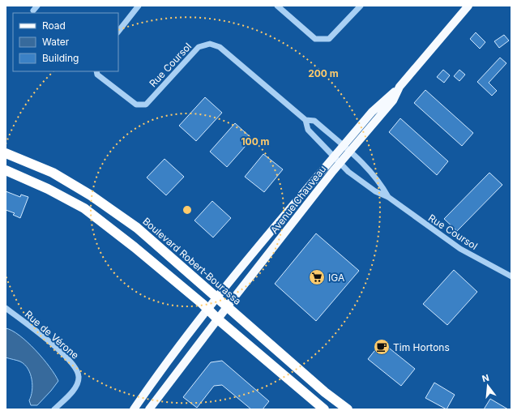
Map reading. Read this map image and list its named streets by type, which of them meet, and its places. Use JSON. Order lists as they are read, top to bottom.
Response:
{
  "streets": {
    "highway": ["Boulevard Robert-Bourassa"],
    "main road": ["Avenue Chauveau"],
    "street": ["Rue Coursol", "Rue de Vérone"]
  },
  "crossings": [
    ["Rue Coursol", "Avenue Chauveau"],
    ["Avenue Chauveau", "Boulevard Robert-Bourassa"]
  ],
  "places": {
    "supermarket": ["IGA"],
    "cafe": ["Tim Hortons"]
  },
  "legend": ["Road", "Water", "Building"],
  "north": "top",
  "rings": ["200 m", "100 m"]
}
